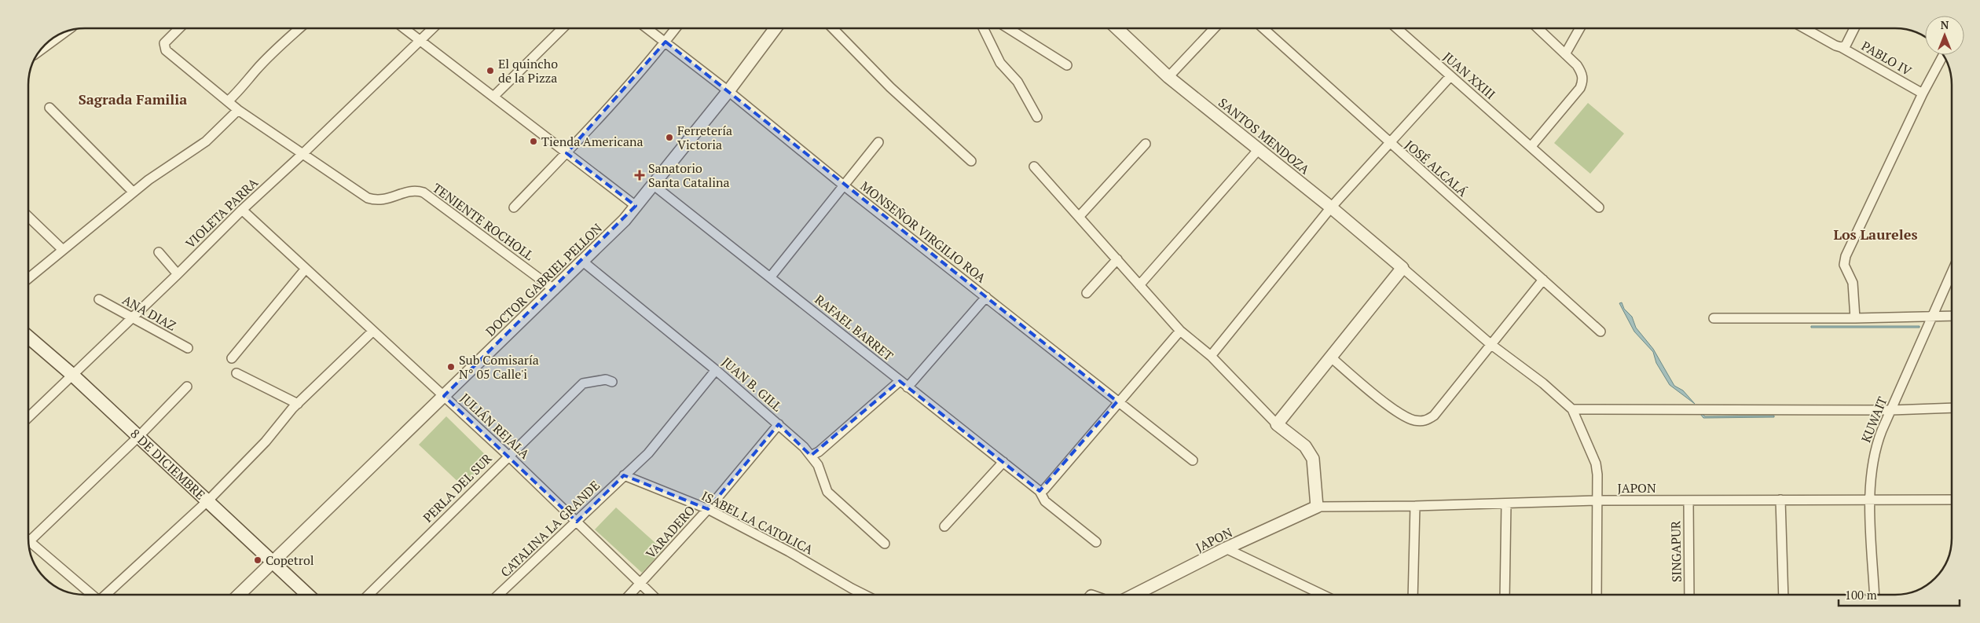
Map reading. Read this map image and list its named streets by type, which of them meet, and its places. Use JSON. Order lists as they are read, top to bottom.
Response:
{
  "streets": {
    "main road": ["8 DE DICIEMBRE"],
    "street": [
      "PABLO IV",
      "JUAN XXIII",
      "SANTOS MENDOZA",
      "JOSÉ ALCALÁ",
      "VIOLETA PARRA",
      "TENIENTE ROCHOLL",
      "MONSEÑOR VIRGILIO ROA",
      "DOCTOR GABRIEL PELLON",
      "ANA DIAZ",
      "RAFAEL BARRET",
      "JUAN B. GILL",
      "KUWAIT",
      "JULIÁN REJALA",
      "PERLA DEL SUR",
      "JAPON",
      "ISABEL LA CATOLICA",
      "CATALINA LA GRANDE",
      "VARADERO",
      "SINGAPUR"
    ]
  },
  "crossings": [
    ["VIOLETA PARRA", "TENIENTE ROCHOLL"],
    ["VIOLETA PARRA", "ANA DIAZ"],
    ["VIOLETA PARRA", "JULIÁN REJALA"],
    ["VIOLETA PARRA", "8 DE DICIEMBRE"],
    ["TENIENTE ROCHOLL", "DOCTOR GABRIEL PELLON"],
    ["MONSEÑOR VIRGILIO ROA", "DOCTOR GABRIEL PELLON"],
    ["DOCTOR GABRIEL PELLON", "RAFAEL BARRET"],
    ["DOCTOR GABRIEL PELLON", "JUAN B. GILL"],
    ["DOCTOR GABRIEL PELLON", "JULIÁN REJALA"],
    ["DOCTOR GABRIEL PELLON", "8 DE DICIEMBRE"],
    ["JUAN B. GILL", "CATALINA LA GRANDE"],
    ["JUAN B. GILL", "VARADERO"],
    ["KUWAIT", "JAPON"],
    ["JULIÁN REJALA", "PERLA DEL SUR"],
    ["JULIÁN REJALA", "CATALINA LA GRANDE"],
    ["JULIÁN REJALA", "VARADERO"],
    ["JAPON", "SINGAPUR"],
    ["ISABEL LA CATOLICA", "CATALINA LA GRANDE"],
    ["ISABEL LA CATOLICA", "VARADERO"]
  ],
  "districts": ["Sagrada Familia", "Los Laureles"],
  "places": {
    "other": [
      "El quincho de la Pizza",
      "Ferretería Victoria",
      "Tienda Americana",
      "Sub Comisaría N° 05 Calle'i",
      "Copetrol"
    ],
    "health": ["Sanatorio Santa Catalina"]
  },
  "scale_bar": "100 m",
  "north": "top"
}
